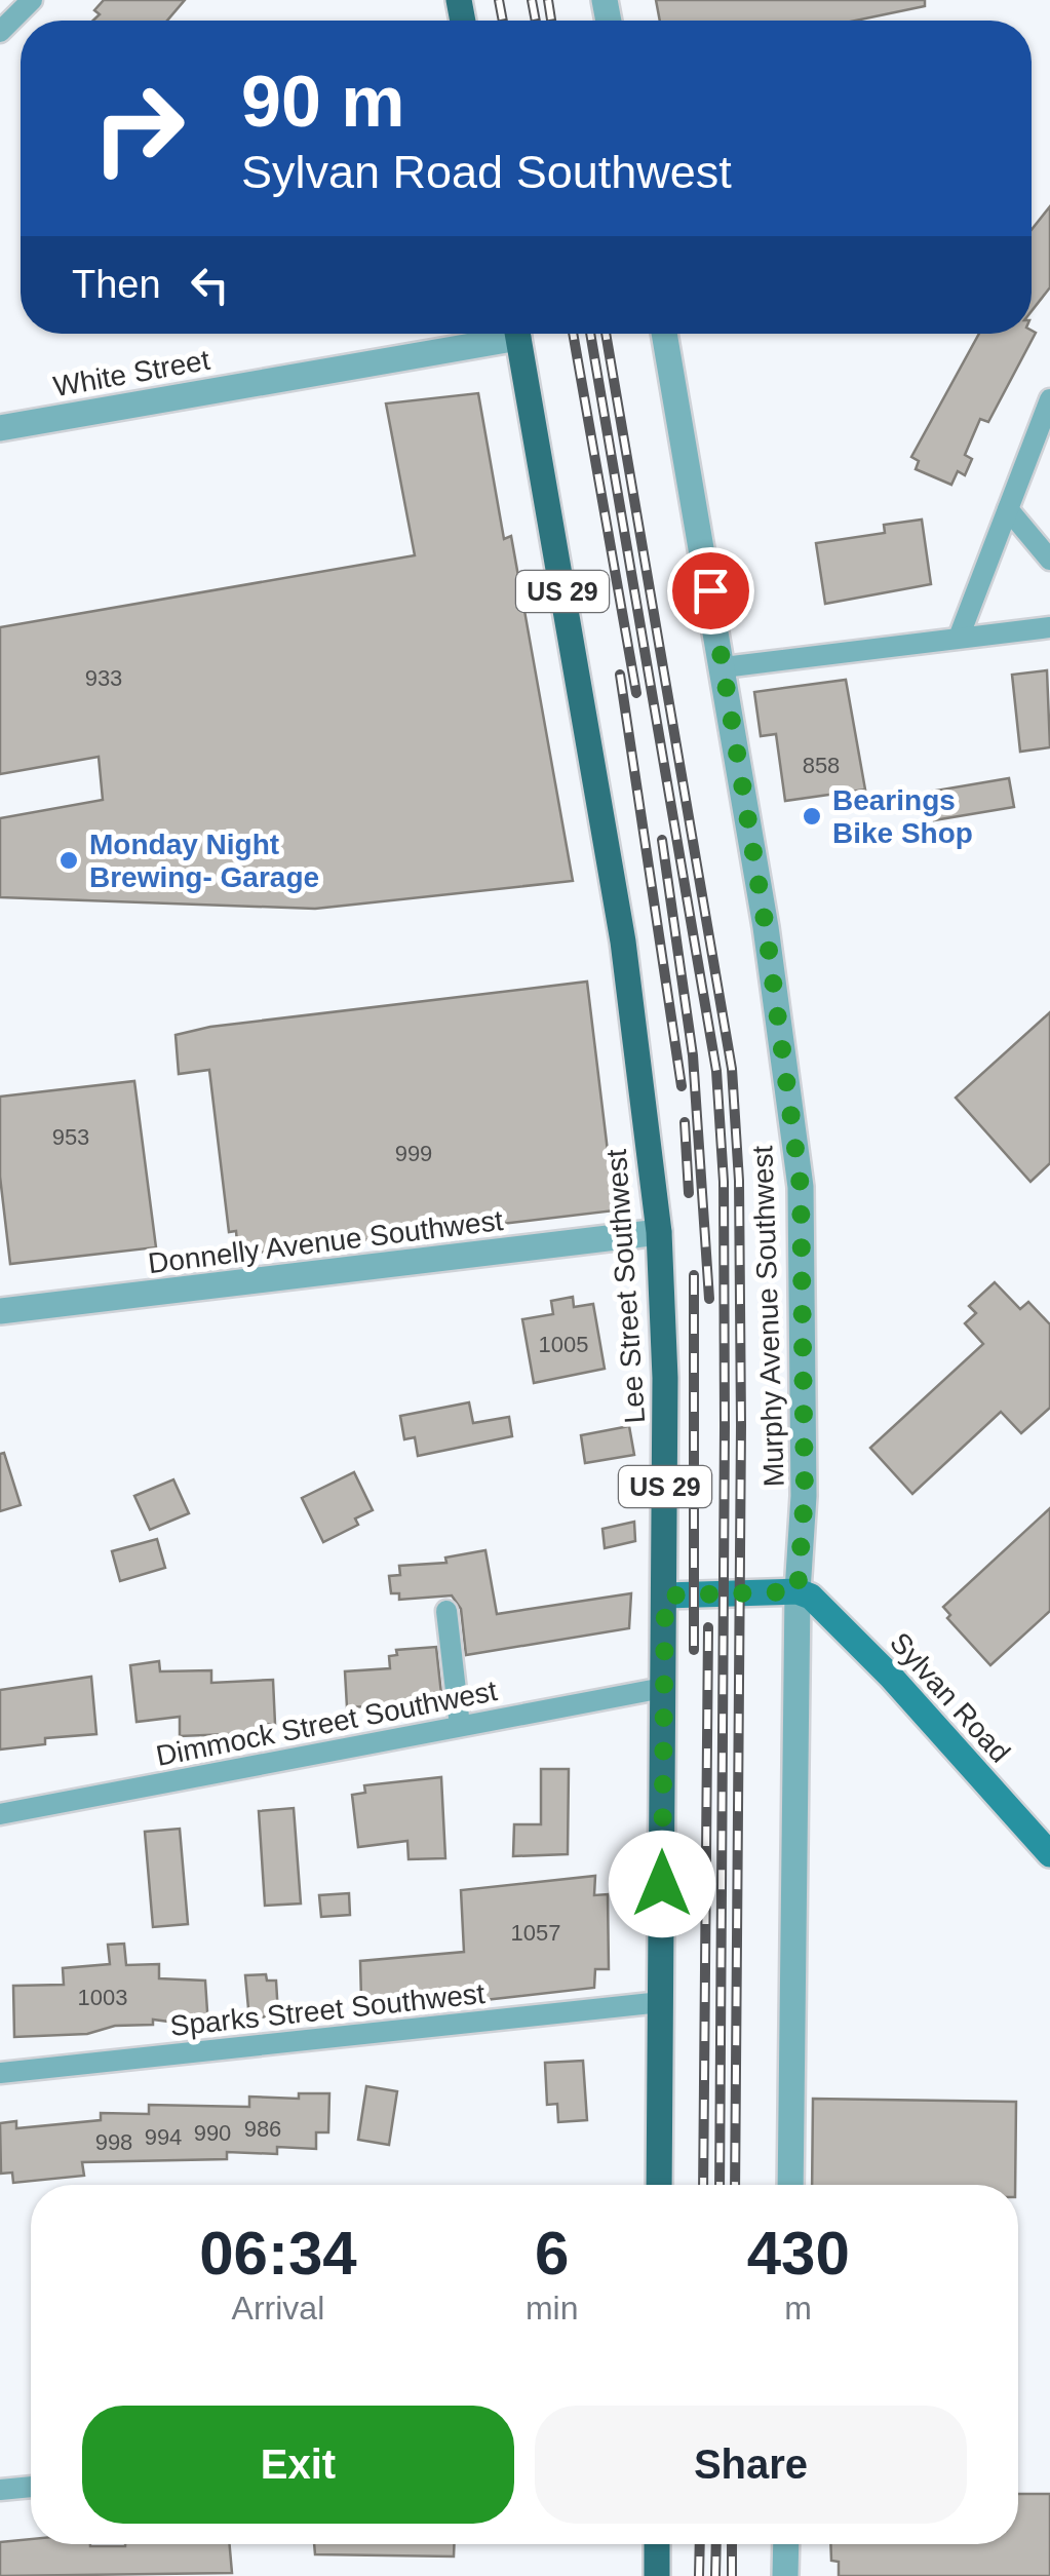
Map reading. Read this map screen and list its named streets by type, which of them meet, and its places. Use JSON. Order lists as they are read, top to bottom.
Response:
{
  "streets": {
    "main road": ["US 29", "Lee Street Southwest", "Sylvan Road"],
    "street": [
      "White Street",
      "Donnelly Avenue Southwest",
      "Murphy Avenue Southwest",
      "Dimmock Street Southwest",
      "Sparks Street Southwest"
    ]
  },
  "crossings": [
    ["Donnelly Avenue Southwest", "Lee Street Southwest"],
    ["Lee Street Southwest", "Dimmock Street Southwest"],
    ["Lee Street Southwest", "Sparks Street Southwest"],
    ["Murphy Avenue Southwest", "Sylvan Road"]
  ],
  "places": ["Bearings Bike Shop", "Monday Night Brewing- Garage"],
  "house_numbers": [
    "933",
    "858",
    "953",
    "999",
    "1005",
    "1057",
    "1003",
    "986",
    "990",
    "994",
    "998"
  ],
  "page": {
    "turn": ["90 m", "Sylvan Road Southwest"],
    "then": "Then",
    "eta": [
      "06:34",
      "Arrival",
      "6",
      "min",
      "430",
      "m"
    ],
    "buttons": ["Exit", "Share"]
  }
}
